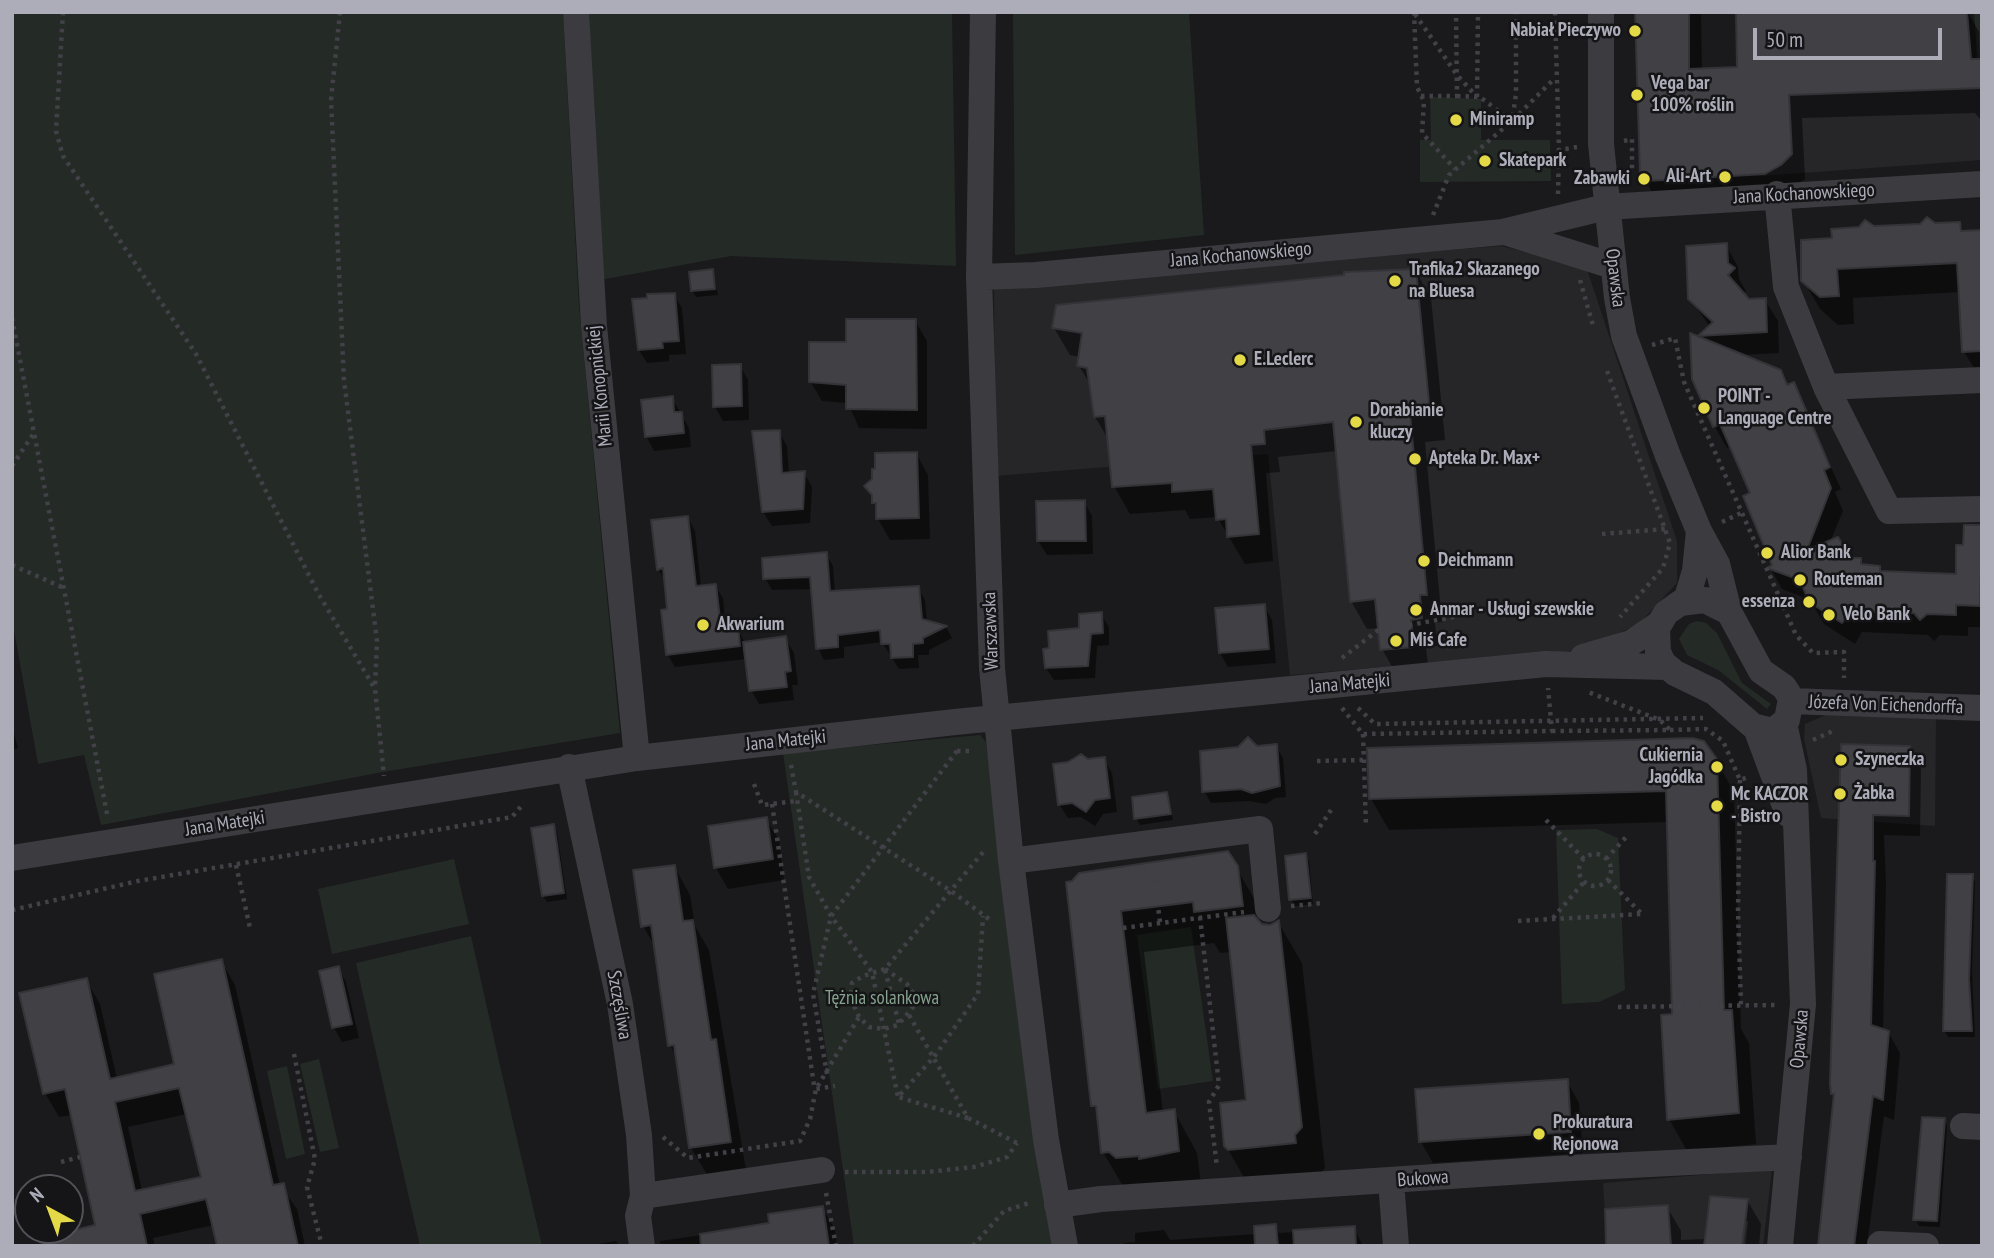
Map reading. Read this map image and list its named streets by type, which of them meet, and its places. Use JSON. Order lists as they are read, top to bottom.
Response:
{
  "streets": {
    "street": [
      "Jana Kochanowskiego",
      "Opawska",
      "Marii Konopnickiej",
      "Warszawska",
      "Jana Matejki",
      "Józefa Von Eichendorffa",
      "Szczęśliwa",
      "Bukowa"
    ]
  },
  "crossings": [
    ["Jana Kochanowskiego", "Opawska"],
    ["Jana Kochanowskiego", "Warszawska"],
    ["Opawska", "Józefa Von Eichendorffa"],
    ["Opawska", "Bukowa"],
    ["Marii Konopnickiej", "Jana Matejki"],
    ["Warszawska", "Jana Matejki"],
    ["Warszawska", "Bukowa"],
    ["Jana Matejki", "Szczęśliwa"]
  ],
  "parks": ["Tężnia solankowa"],
  "places": [
    "Nabiał Pieczywo",
    "Vega bar 100% roślin",
    "Miniramp",
    "Skatepark",
    "Ali-Art",
    "Zabawki",
    "Trafika2 Skazanego na Bluesa",
    "E.Leclerc",
    "POINT - Language Centre",
    "Dorabianie kluczy",
    "Apteka Dr. Max+",
    "Alior Bank",
    "Deichmann",
    "Routeman",
    "essenza",
    "Anmar - Usługi szewskie",
    "Velo Bank",
    "Akwarium",
    "Miś Cafe",
    "Szyneczka",
    "Cukiernia Jagódka",
    "Żabka",
    "Mc KACZOR - Bistro",
    "Prokuratura Rejonowa"
  ],
  "scale_bar": "50 m",
  "north": "top left"
}
